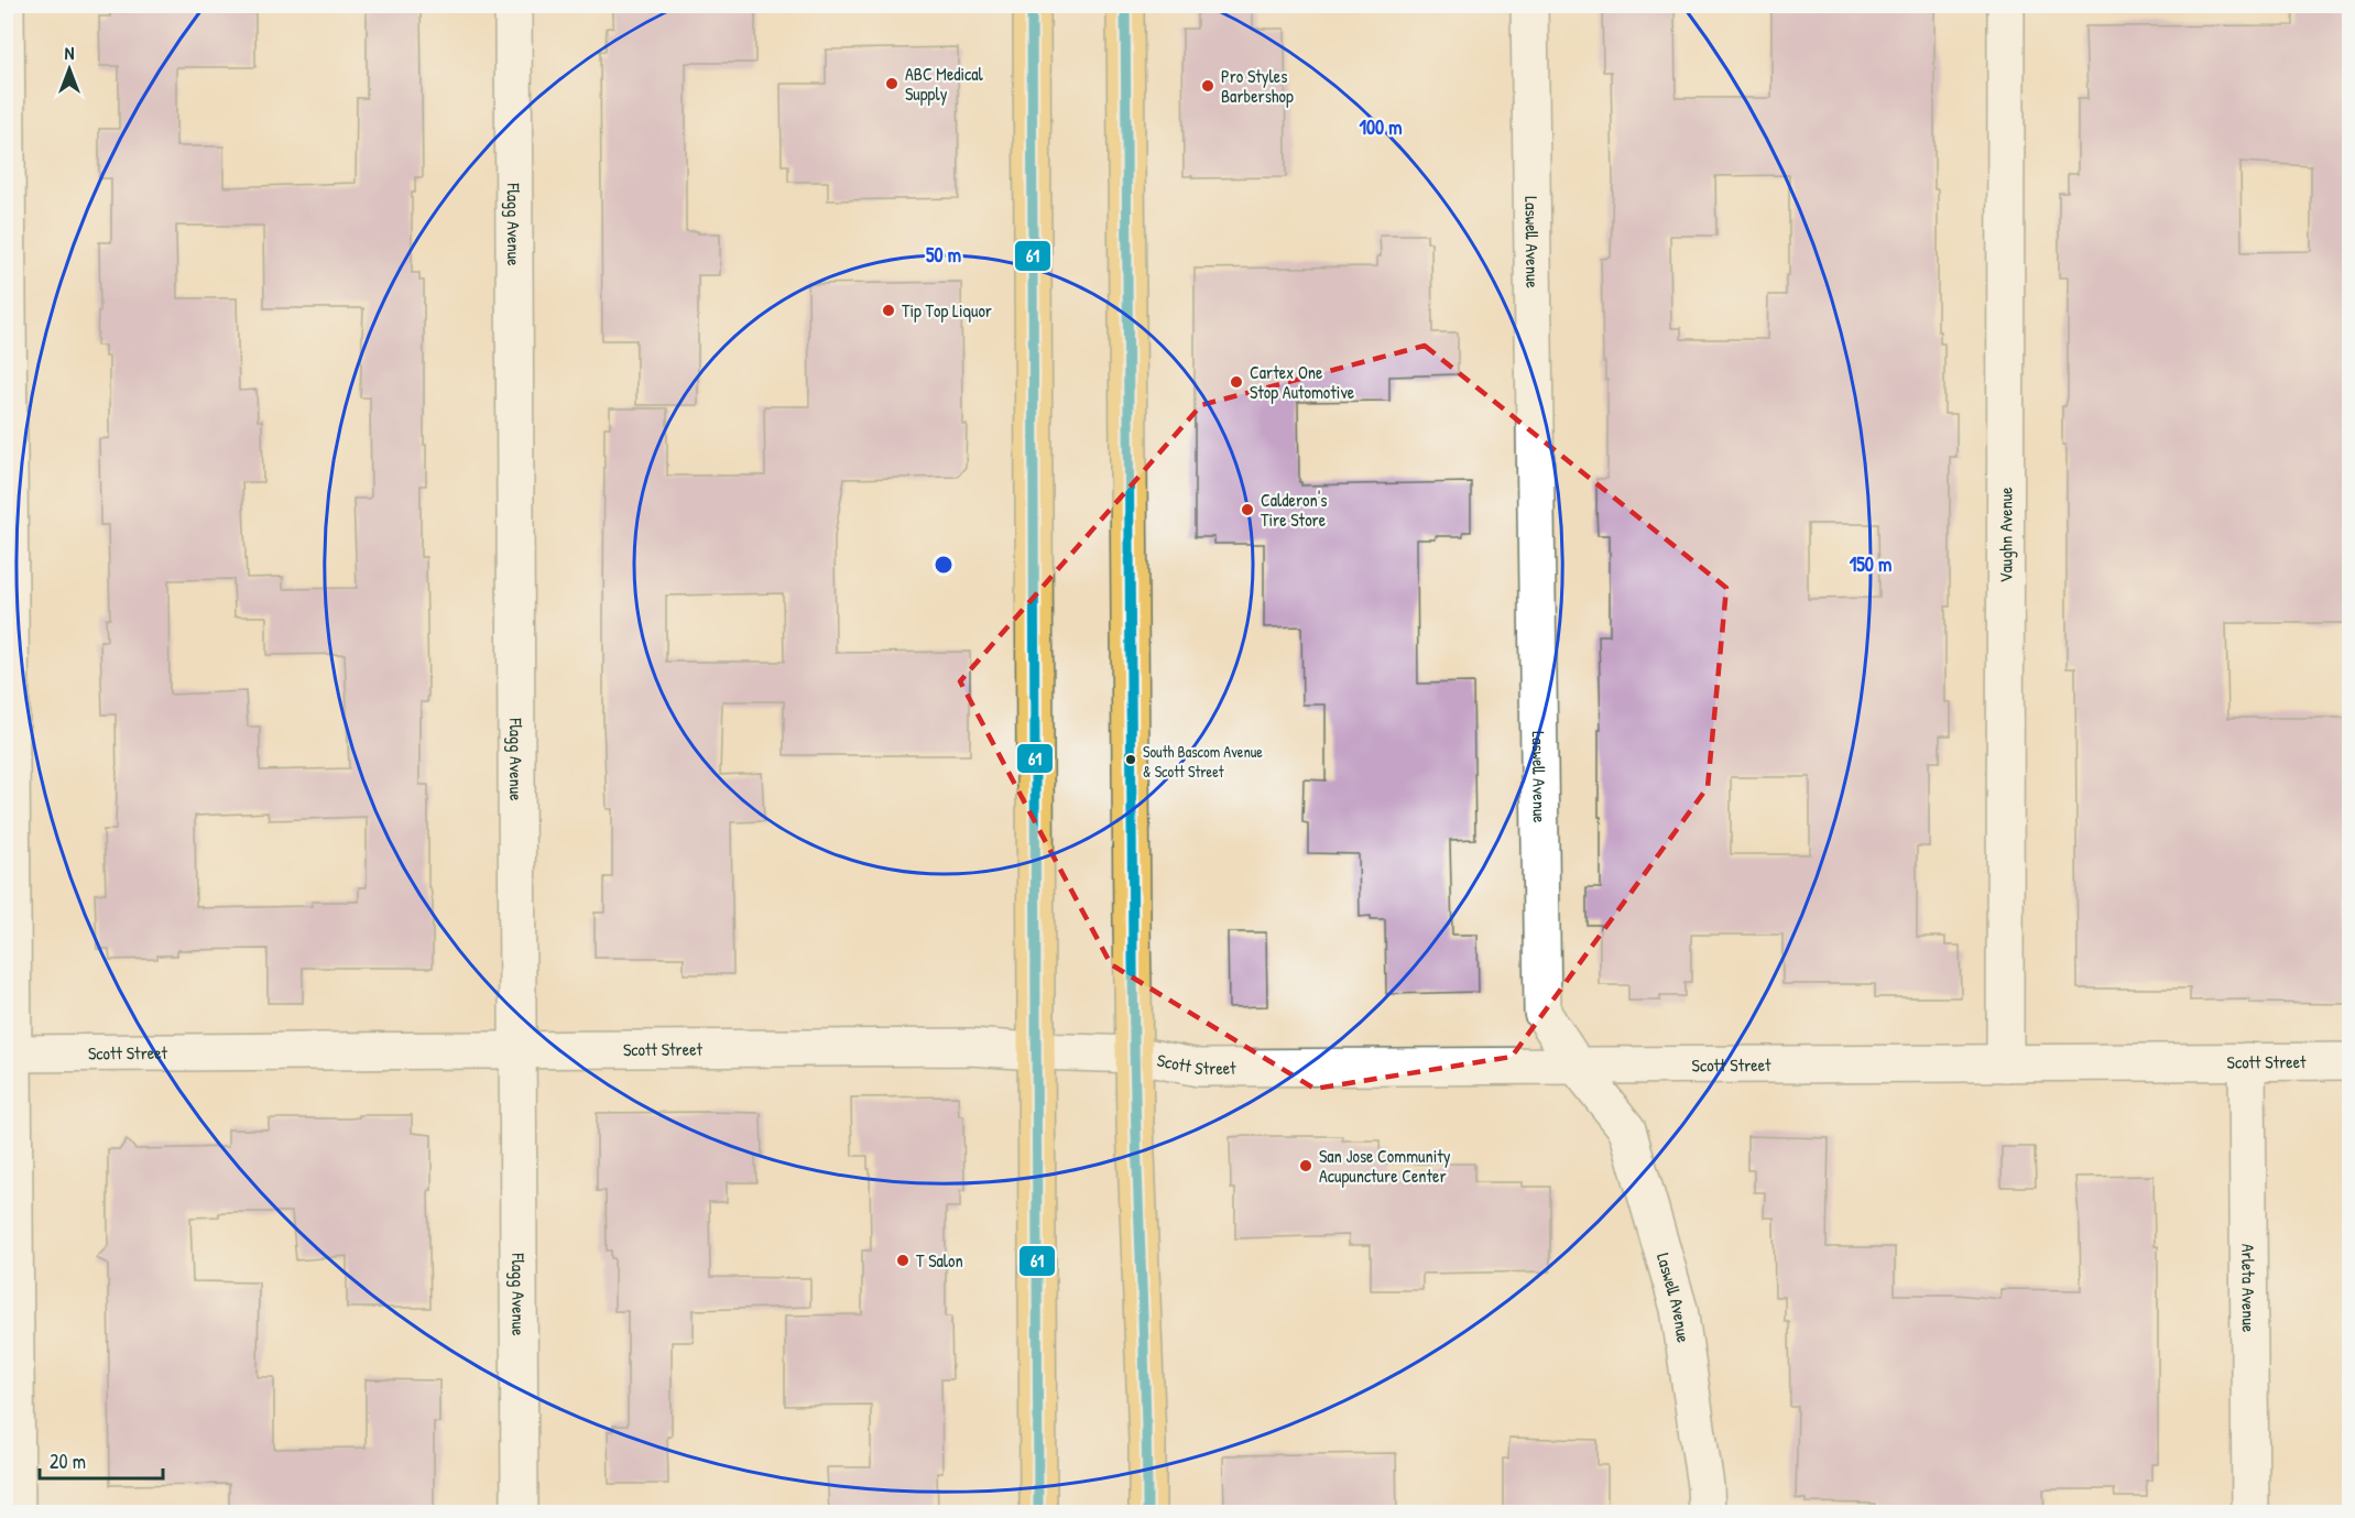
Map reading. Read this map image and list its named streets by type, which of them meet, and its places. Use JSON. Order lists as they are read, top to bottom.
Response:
{
  "streets": {
    "street": [
      "Flagg Avenue",
      "Laswell Avenue",
      "Vaughn Avenue",
      "Scott Street",
      "Arleta Avenue"
    ]
  },
  "crossings": [
    ["Flagg Avenue", "Scott Street"],
    ["Laswell Avenue", "Scott Street"],
    ["Vaughn Avenue", "Scott Street"],
    ["Scott Street", "Arleta Avenue"]
  ],
  "places": [
    "ABC Medical Supply",
    "Pro Styles Barbershop",
    "Tip Top Liquor",
    "Cartex One Stop Automotive",
    "Calderon's Tire Store",
    "South Bascom Avenue & Scott Street",
    "San Jose Community Acupuncture Center",
    "T Salon"
  ],
  "lines": ["transit line 61"],
  "scale_bar": "20 m",
  "north": "top",
  "rings": ["100 m", "50 m", "150 m"]
}
